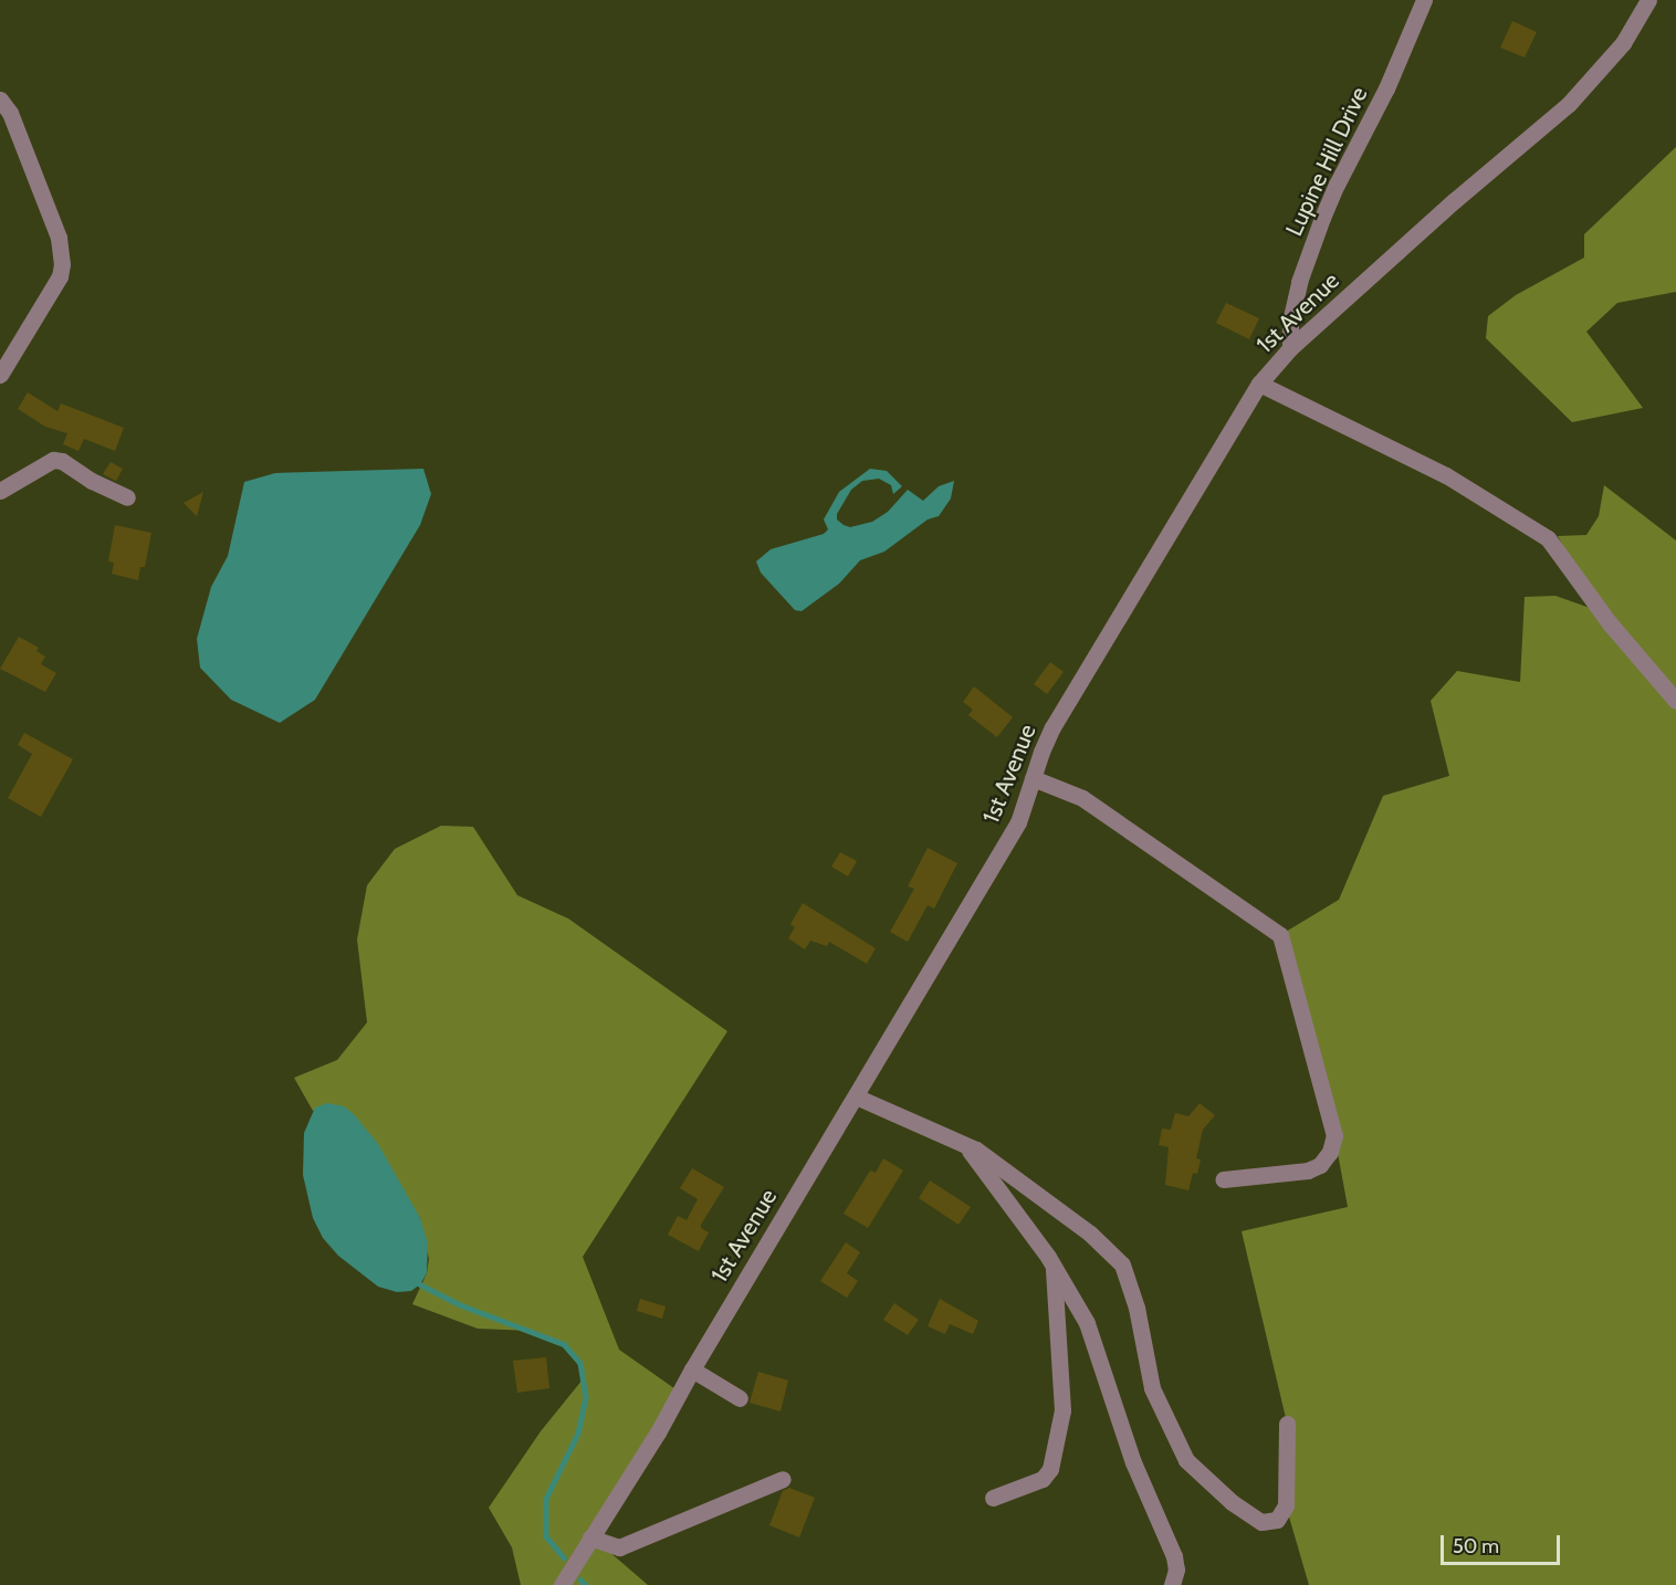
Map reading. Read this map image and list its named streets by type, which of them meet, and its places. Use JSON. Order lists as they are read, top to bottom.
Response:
{
  "streets": {
    "street": ["Lupine Hill Drive", "1st Avenue"]
  },
  "crossings": [
    ["Lupine Hill Drive", "1st Avenue"]
  ],
  "scale_bar": "50 m"
}
